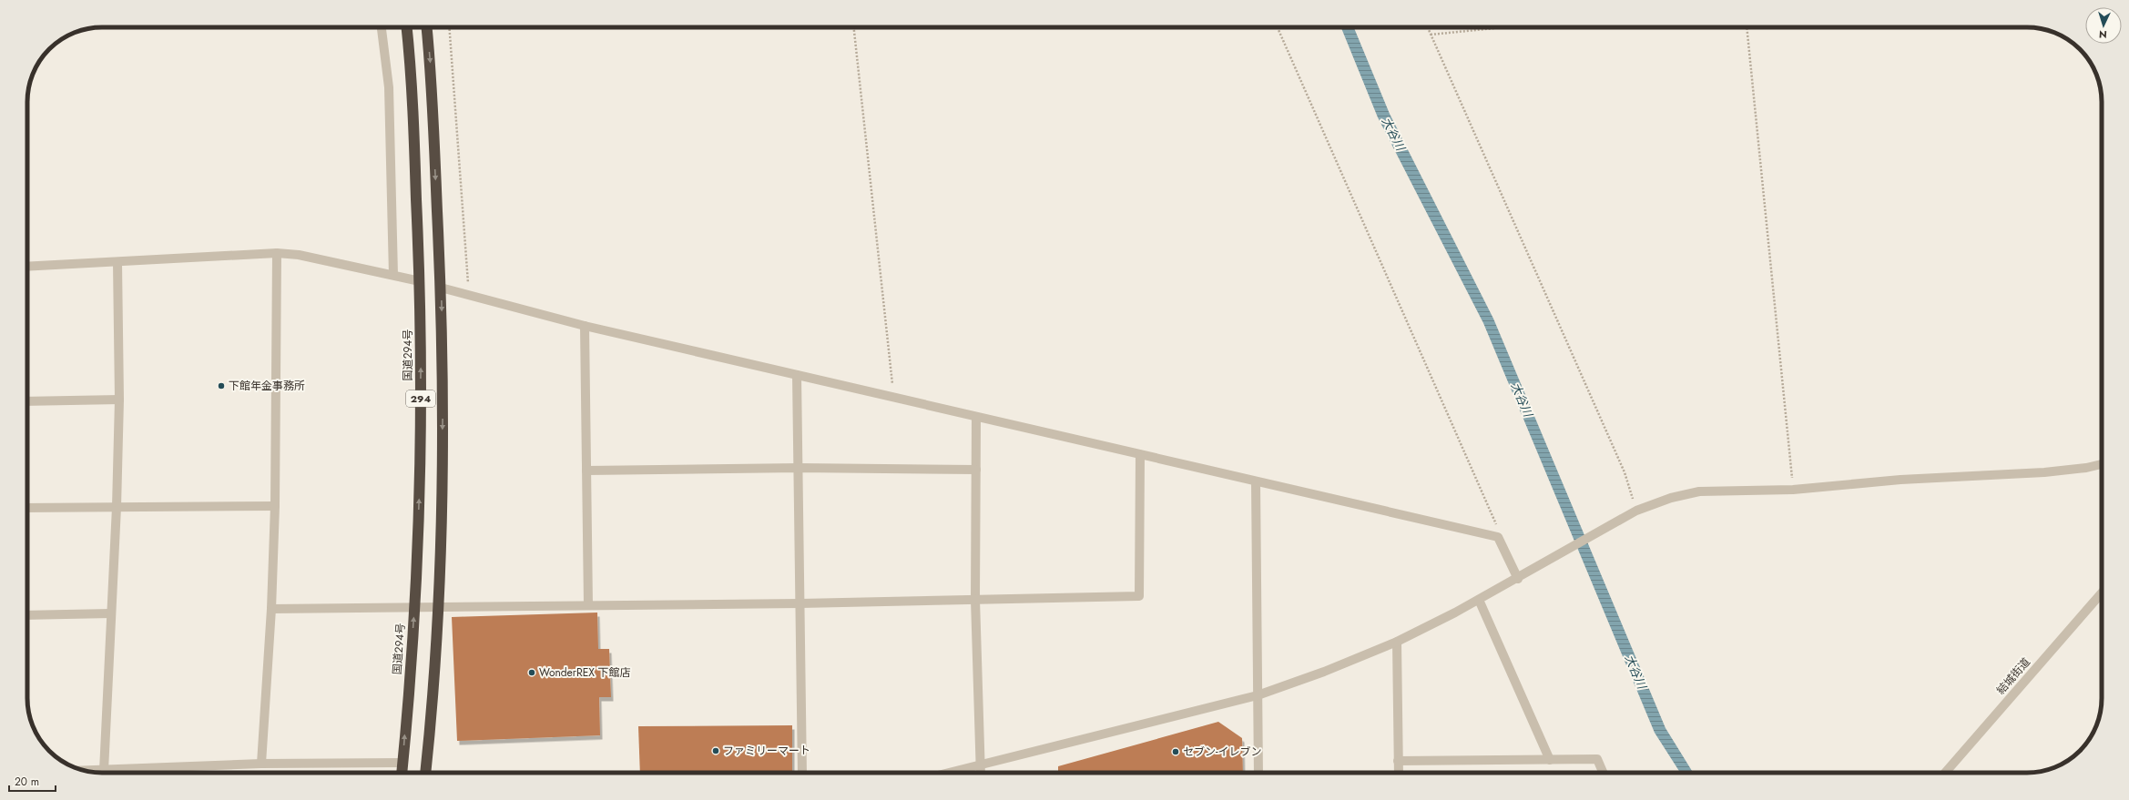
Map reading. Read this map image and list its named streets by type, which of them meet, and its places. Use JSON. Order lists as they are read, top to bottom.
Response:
{
  "streets": {
    "highway": ["国道294号", "294"],
    "street": ["結城街道"]
  },
  "water": ["大谷川"],
  "places": [
    "下館年金事務所",
    "WonderREX 下館店",
    "ファミリーマート",
    "セブン-イレブン"
  ],
  "scale_bar": "20 m",
  "north": "bottom"
}
